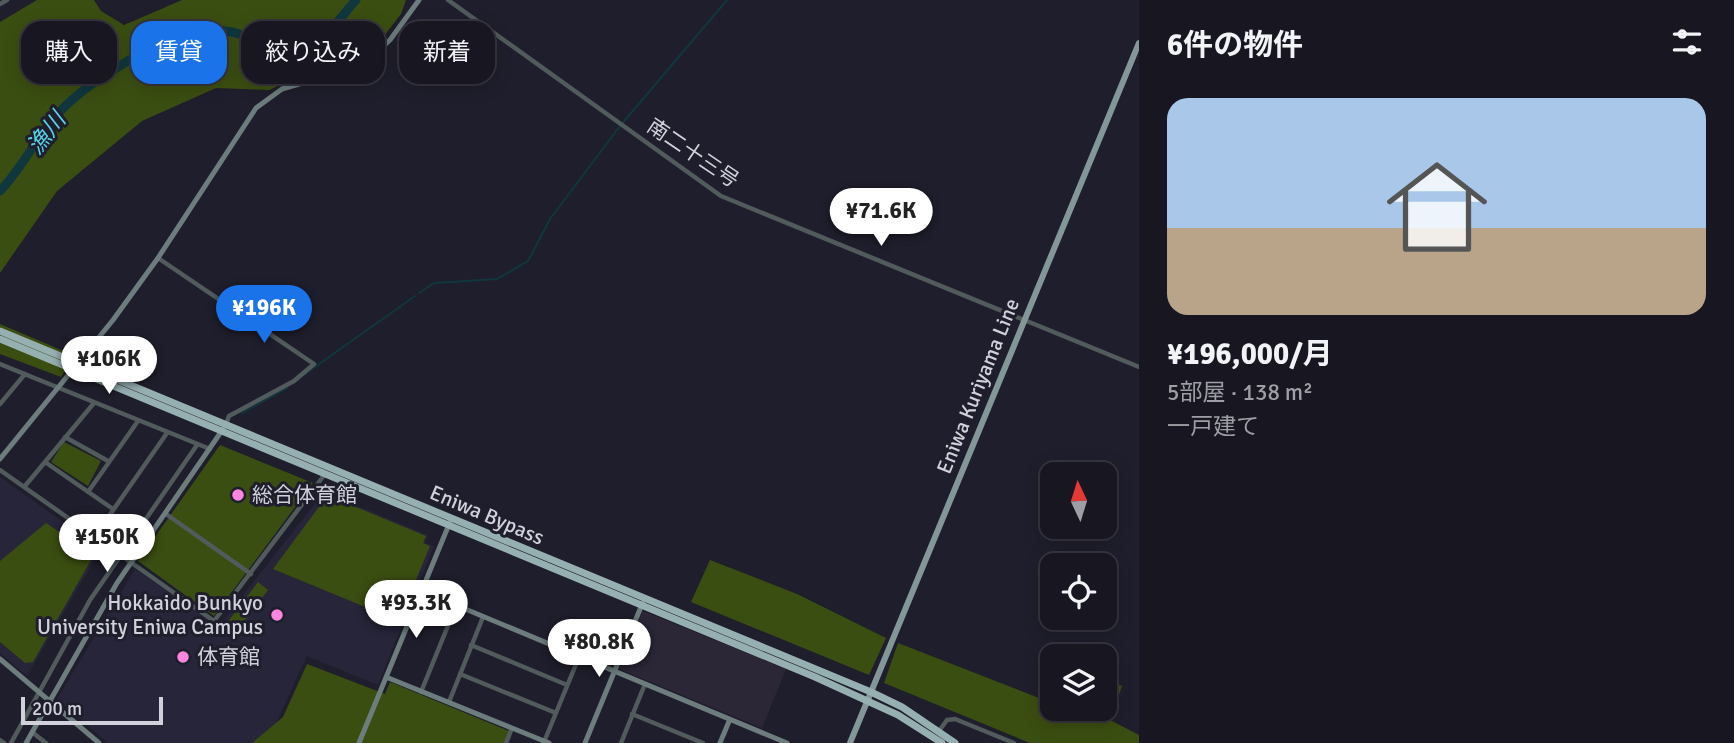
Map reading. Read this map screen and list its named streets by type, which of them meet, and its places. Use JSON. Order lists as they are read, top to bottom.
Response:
{
  "streets": {
    "highway": ["Eniwa Bypass"],
    "main road": ["Eniwa Kuriyama Line"],
    "street": ["南二十三号"]
  },
  "crossings": [
    ["南二十三号", "Eniwa Kuriyama Line"],
    ["Eniwa Kuriyama Line", "Eniwa Bypass"]
  ],
  "water": ["漁川"],
  "places": ["総合体育館", "Hokkaido Bunkyo University Eniwa Campus", "体育館"],
  "scale_bar": "200 m",
  "north": "top",
  "page": {
    "heading": "6件の物件",
    "chip": [
      "購入",
      "賃貸",
      "絞り込み",
      "新着"
    ],
    "list": [
      {
        "name": "¥196,000/月",
        "note": "5部屋 · 138 m² · 一戸建て"
      }
    ],
    "price": [
      "¥71.6K",
      "¥196K",
      "¥106K",
      "¥150K",
      "¥93.3K",
      "¥80.8K"
    ],
    "scale": "200 m"
  }
}
